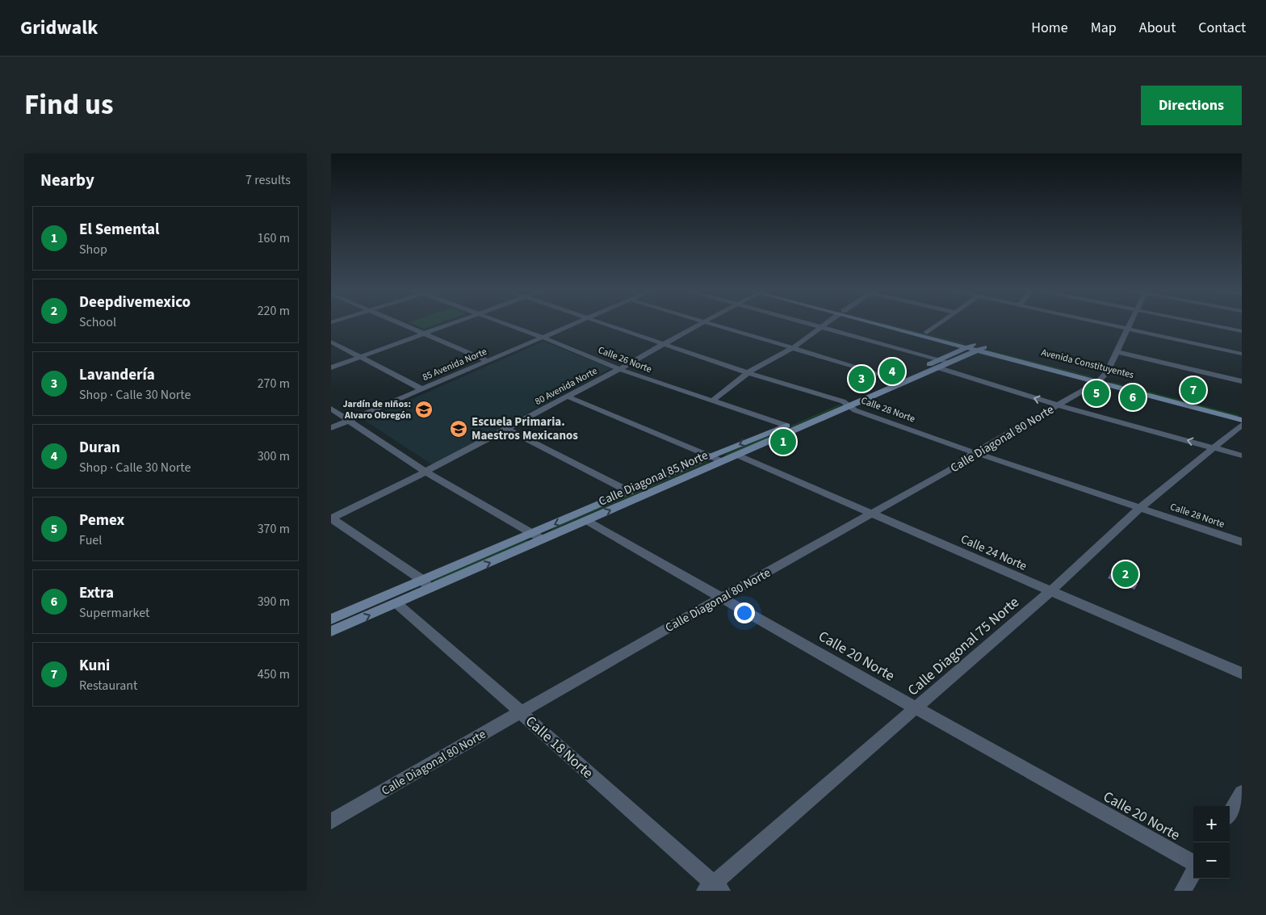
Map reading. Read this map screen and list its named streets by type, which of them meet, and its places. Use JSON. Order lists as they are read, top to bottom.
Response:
{
  "streets": {
    "main road": ["Avenida Constituyentes", "Calle Diagonal 85 Norte"],
    "street": [
      "Calle 26 Norte",
      "85 Avenida Norte",
      "80 Avenida Norte",
      "Calle 28 Norte",
      "Calle Diagonal 80 Norte",
      "Calle 24 Norte",
      "Calle Diagonal 75 Norte",
      "Calle 20 Norte",
      "Calle 18 Norte"
    ]
  },
  "crossings": [
    ["Calle 26 Norte", "85 Avenida Norte"],
    ["Calle 26 Norte", "80 Avenida Norte"],
    ["Calle 26 Norte", "Calle Diagonal 85 Norte"],
    ["Avenida Constituyentes", "Calle Diagonal 80 Norte"],
    ["Avenida Constituyentes", "Calle Diagonal 85 Norte"],
    ["80 Avenida Norte", "Calle 28 Norte"],
    ["Calle 28 Norte", "Calle Diagonal 80 Norte"],
    ["Calle 28 Norte", "Calle Diagonal 85 Norte"],
    ["Calle 28 Norte", "Calle Diagonal 75 Norte"],
    ["Calle Diagonal 80 Norte", "Calle 24 Norte"],
    ["Calle Diagonal 80 Norte", "Calle 20 Norte"],
    ["Calle Diagonal 80 Norte", "Calle 18 Norte"],
    ["Calle Diagonal 85 Norte", "Calle 24 Norte"],
    ["Calle Diagonal 85 Norte", "Calle 20 Norte"],
    ["Calle Diagonal 85 Norte", "Calle 18 Norte"],
    ["Calle 24 Norte", "Calle Diagonal 75 Norte"],
    ["Calle Diagonal 75 Norte", "Calle 20 Norte"],
    ["Calle Diagonal 75 Norte", "Calle 18 Norte"]
  ],
  "places": {
    "school or university": ["Jardín de niños: Alvaro Obregón", "Escuela Primaria. Maestros Mexicanos"]
  },
  "page": {
    "header": "Gridwalk",
    "nav": [
      "Home",
      "Map",
      "About",
      "Contact"
    ],
    "title": "Find us",
    "buttons": "Directions",
    "heading": ["Nearby", "7 results"],
    "list": [
      {
        "mark": "1",
        "name": "El Semental",
        "note": "Shop",
        "value": "160 m"
      },
      {
        "mark": "2",
        "name": "Deepdivemexico",
        "note": "School",
        "value": "220 m"
      },
      {
        "mark": "3",
        "name": "Lavandería",
        "note": "Shop · Calle 30 Norte",
        "value": "270 m"
      },
      {
        "mark": "4",
        "name": "Duran",
        "note": "Shop · Calle 30 Norte",
        "value": "300 m"
      },
      {
        "mark": "5",
        "name": "Pemex",
        "note": "Fuel",
        "value": "370 m"
      },
      {
        "mark": "6",
        "name": "Extra",
        "note": "Supermarket",
        "value": "390 m"
      },
      {
        "mark": "7",
        "name": "Kuni",
        "note": "Restaurant",
        "value": "450 m"
      }
    ],
    "pins": [
      "4",
      "3",
      "7",
      "5",
      "6",
      "1",
      "2"
    ],
    "map_buttons": ["+", "−"]
  }
}
